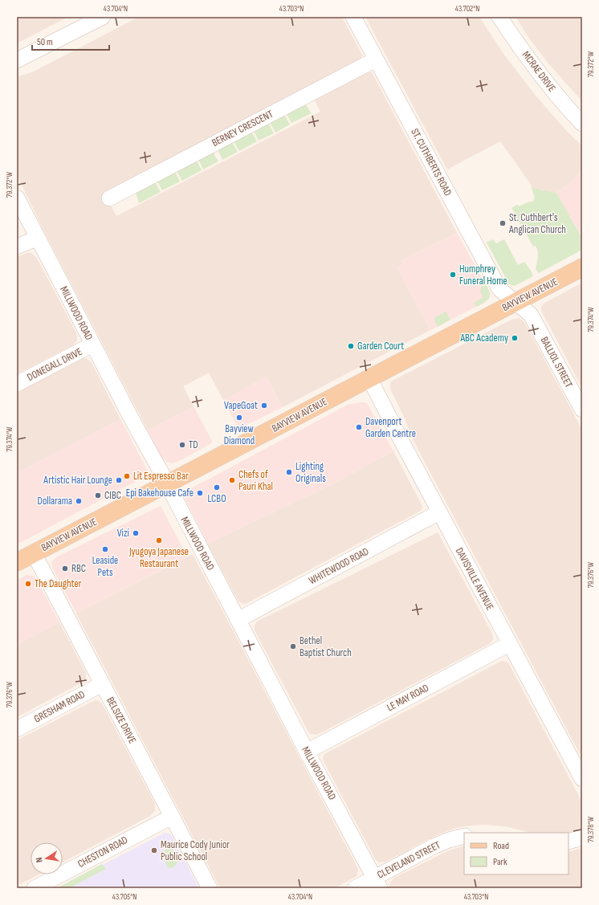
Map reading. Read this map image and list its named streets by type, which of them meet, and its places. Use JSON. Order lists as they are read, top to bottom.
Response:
{
  "streets": {
    "main road": ["BAYVIEW AVENUE"],
    "street": [
      "MCRAE DRIVE",
      "BERNEY CRESCENT",
      "ST. CUTHBERTS ROAD",
      "MILLWOOD ROAD",
      "BALLIOL STREET",
      "DONEGALL DRIVE",
      "WHITEWOOD ROAD",
      "DAVISVILLE AVENUE",
      "LE MAY ROAD",
      "GRESHAM ROAD",
      "BELSIZE DRIVE",
      "CHESTON ROAD",
      "CLEVELAND STREET"
    ]
  },
  "crossings": [
    ["BERNEY CRESCENT", "ST. CUTHBERTS ROAD"],
    ["ST. CUTHBERTS ROAD", "BAYVIEW AVENUE"],
    ["ST. CUTHBERTS ROAD", "BALLIOL STREET"],
    ["BAYVIEW AVENUE", "MILLWOOD ROAD"],
    ["BAYVIEW AVENUE", "BALLIOL STREET"],
    ["BAYVIEW AVENUE", "DAVISVILLE AVENUE"],
    ["BAYVIEW AVENUE", "BELSIZE DRIVE"],
    ["MILLWOOD ROAD", "DONEGALL DRIVE"],
    ["MILLWOOD ROAD", "WHITEWOOD ROAD"],
    ["MILLWOOD ROAD", "LE MAY ROAD"],
    ["MILLWOOD ROAD", "CLEVELAND STREET"],
    ["WHITEWOOD ROAD", "DAVISVILLE AVENUE"],
    ["DAVISVILLE AVENUE", "LE MAY ROAD"],
    ["GRESHAM ROAD", "BELSIZE DRIVE"],
    ["BELSIZE DRIVE", "CHESTON ROAD"]
  ],
  "places": [
    "St. Cuthbert's Anglican Church",
    "Humphrey Funeral Home",
    "ABC Academy",
    "Garden Court",
    "VapeGoat",
    "Bayview Diamond",
    "Davenport Garden Centre",
    "TD",
    "Lighting Originals",
    "Lit Espresso Bar",
    "Artistic Hair Lounge",
    "Chefs of Pauri Khal",
    "LCBO",
    "Epi Bakehouse Cafe",
    "CIBC",
    "Dollarama",
    "Vizi",
    "Jyugoya Japanese Restaurant",
    "Leaside Pets",
    "RBC",
    "The Daughter",
    "Bethel Baptist Church",
    "Maurice Cody Junior Public School"
  ],
  "legend": ["Road", "Park"],
  "scale_bar": "50 m",
  "north": "left",
  "coordinates": [
    "43.704°N",
    "43.703°N",
    "43.702°N",
    "79.372°W",
    "79.374°W",
    "79.376°W",
    "79.378°W",
    "43.705°N"
  ]
}
